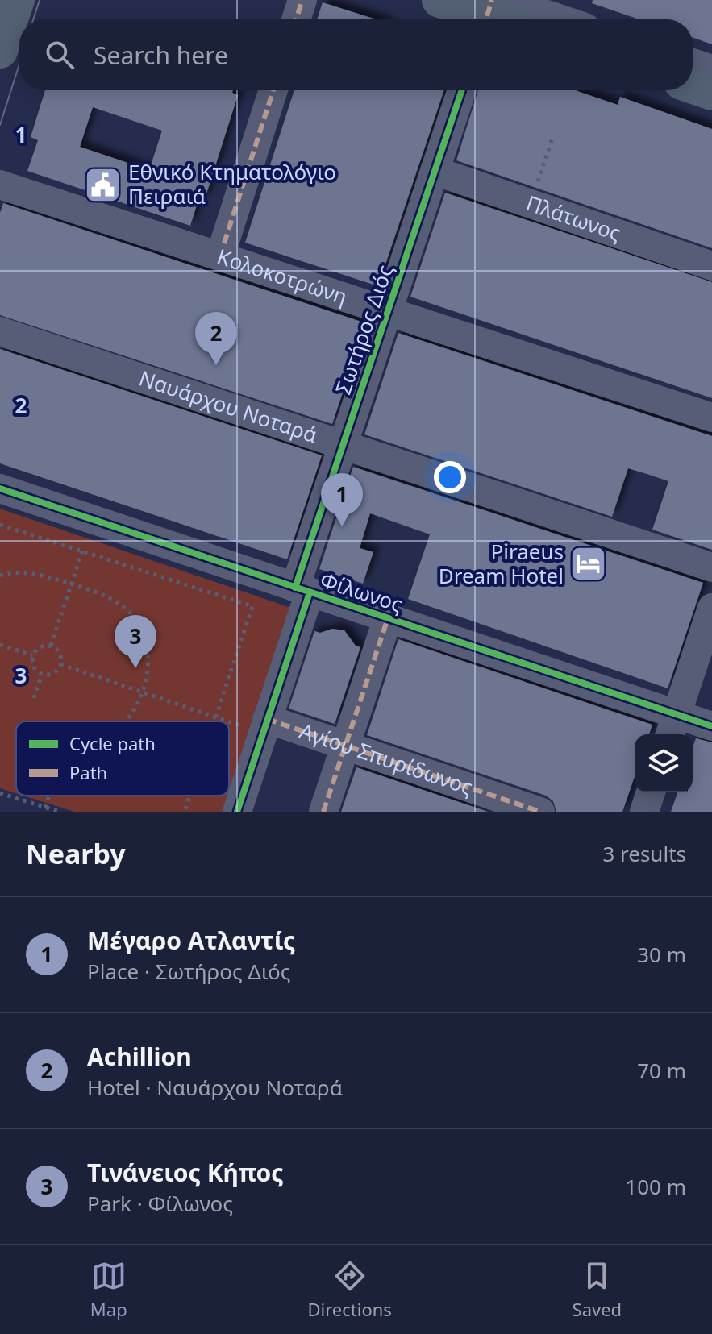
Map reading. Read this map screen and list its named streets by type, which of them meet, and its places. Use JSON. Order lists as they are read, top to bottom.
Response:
{
  "streets": {
    "street": [
      "Πλάτωνος",
      "Κολοκοτρώνη",
      "Σωτήρος Διός",
      "Ναυάρχου Νοταρά",
      "Φίλωνος",
      "Αγίου Σπυρίδωνος"
    ]
  },
  "crossings": [
    ["Πλάτωνος", "Σωτήρος Διός"],
    ["Κολοκοτρώνη", "Σωτήρος Διός"],
    ["Σωτήρος Διός", "Ναυάρχου Νοταρά"],
    ["Σωτήρος Διός", "Φίλωνος"],
    ["Σωτήρος Διός", "Αγίου Σπυρίδωνος"]
  ],
  "places": {
    "public building": ["Εθνικό Κτηματολόγιο Πειραιά"],
    "hotel": ["Piraeus Dream Hotel"]
  },
  "legend": ["Cycle path", "Path"],
  "page": {
    "search": "Search here",
    "pins": ["2", "1", "3"],
    "heading": ["Nearby", "3 results"],
    "list": [
      {
        "mark": "1",
        "name": "Μέγαρο Ατλαντίς",
        "note": "Place · Σωτήρος Διός",
        "value": "30 m"
      },
      {
        "mark": "2",
        "name": "Achillion",
        "note": "Hotel · Ναυάρχου Νοταρά",
        "value": "70 m"
      },
      {
        "mark": "3",
        "name": "Τινάνειος Κήπος",
        "note": "Park · Φίλωνος",
        "value": "100 m"
      }
    ],
    "nav": ["Map", "Directions", "Saved"]
  },
  "grid": {
    "rows": ["1", "2", "3"]
  }
}
